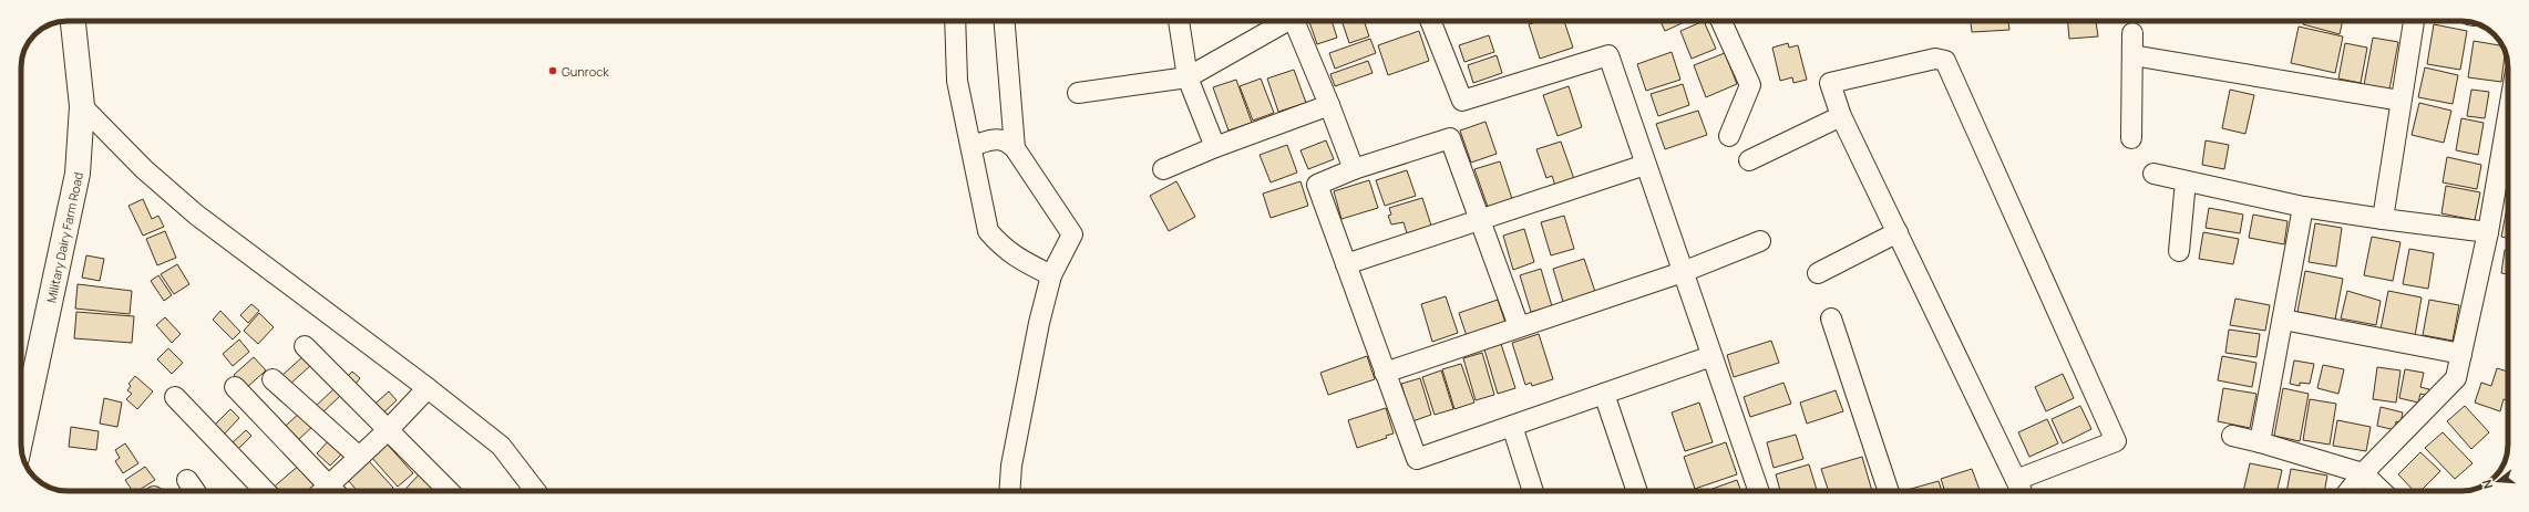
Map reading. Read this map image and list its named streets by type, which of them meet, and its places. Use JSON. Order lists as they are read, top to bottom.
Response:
{
  "streets": {
    "main road": ["Military Dairy Farm Road"]
  },
  "places": ["Gunrock"],
  "north": "left"
}
